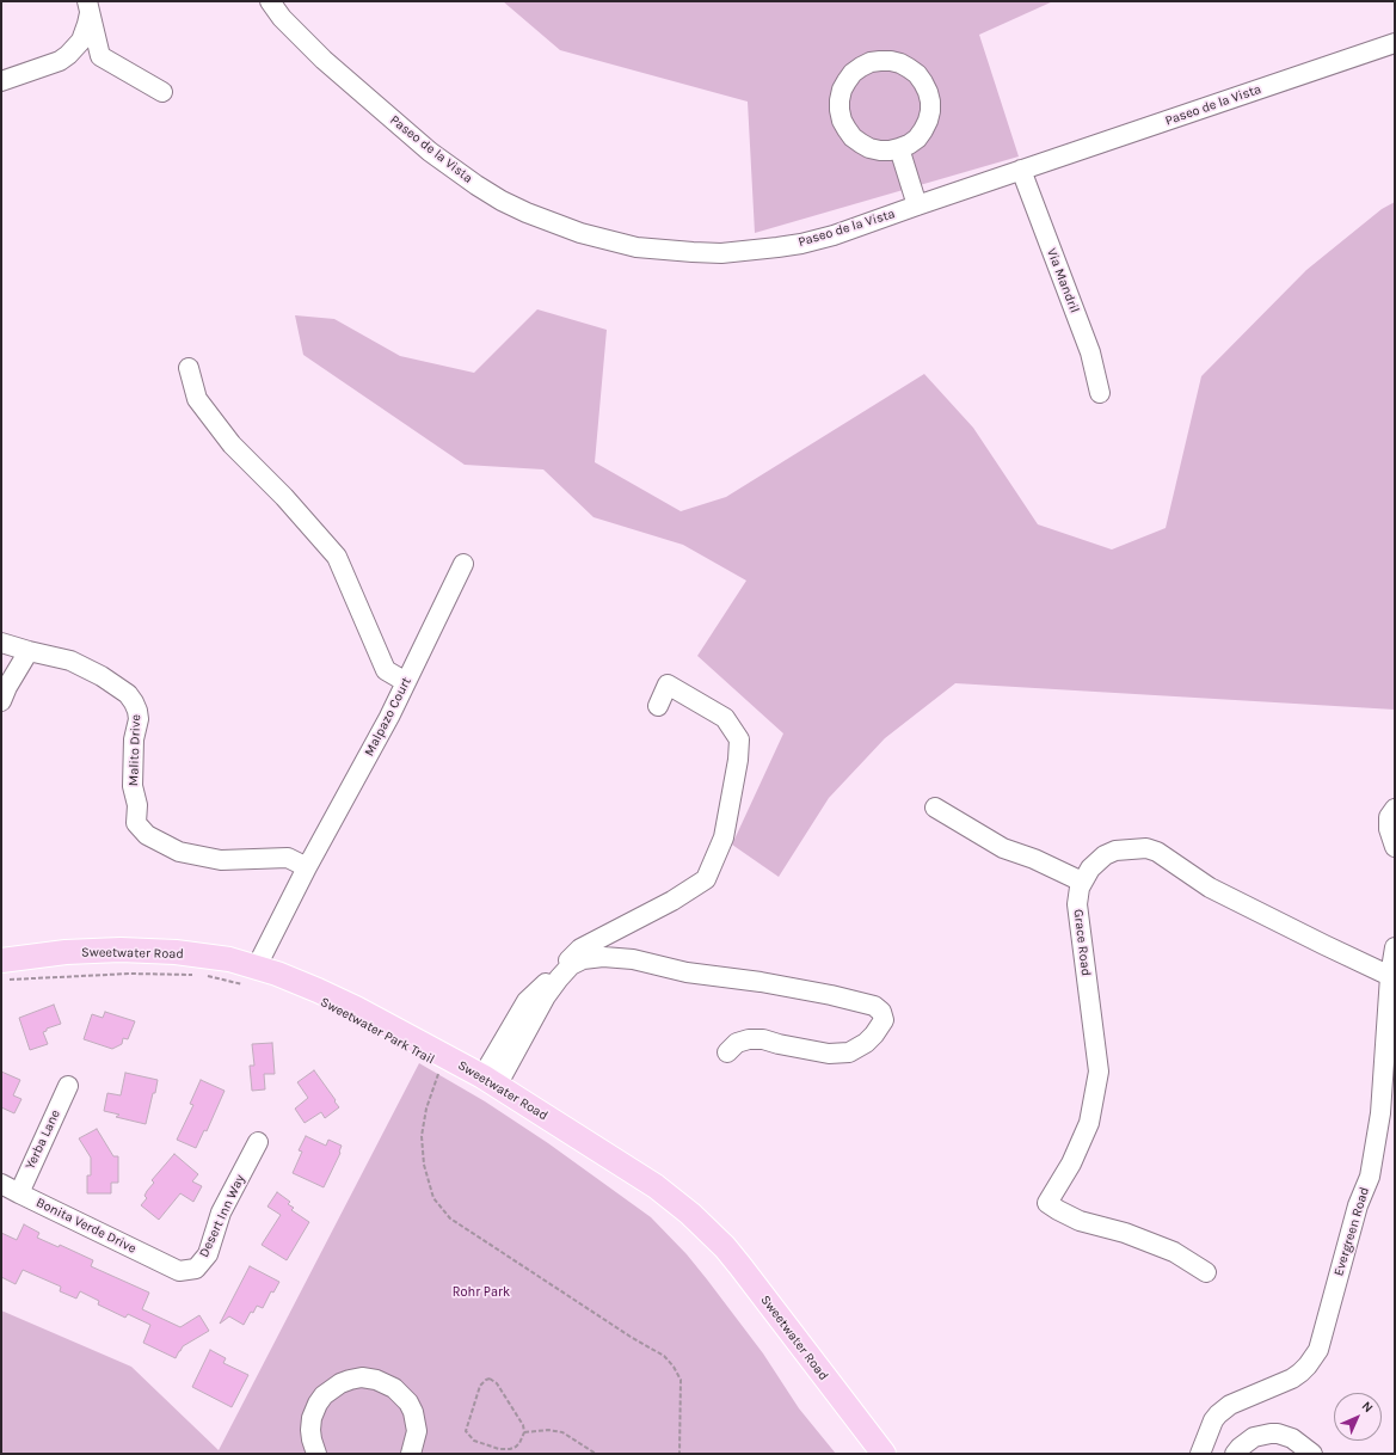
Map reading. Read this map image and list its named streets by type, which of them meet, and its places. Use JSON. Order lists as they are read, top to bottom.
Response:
{
  "streets": {
    "main road": ["Sweetwater Road"],
    "street": [
      "Paseo de la Vista",
      "Via Mandril",
      "Malpazo Court",
      "Malito Drive",
      "Grace Road",
      "Yerba Lane",
      "Desert Inn Way",
      "Bonita Verde Drive",
      "Evergreen Road"
    ],
    "path": ["Sweetwater Park Trail"]
  },
  "crossings": [
    ["Paseo de la Vista", "Via Mandril"],
    ["Malpazo Court", "Malito Drive"],
    ["Grace Road", "Evergreen Road"],
    ["Yerba Lane", "Bonita Verde Drive"],
    ["Desert Inn Way", "Bonita Verde Drive"]
  ],
  "parks": ["Rohr Park"],
  "north": "top right"
}
